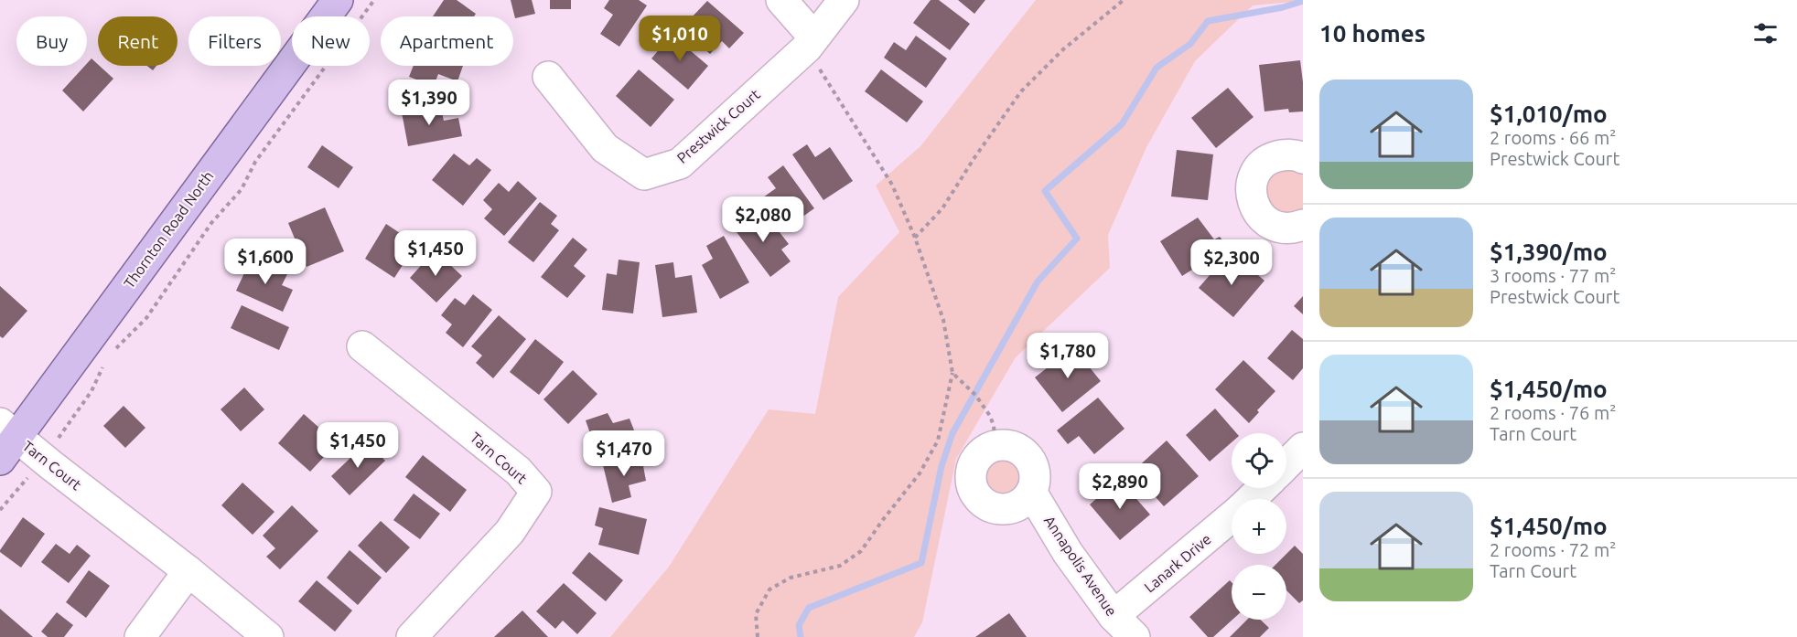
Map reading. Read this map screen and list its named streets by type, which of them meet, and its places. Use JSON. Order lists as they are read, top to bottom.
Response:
{
  "streets": {
    "main road": ["Thornton Road North"],
    "street": [
      "Prestwick Court",
      "Tarn Court",
      "Lanark Drive",
      "Annapolis Avenue"
    ]
  },
  "crossings": [
    ["Thornton Road North", "Tarn Court"],
    ["Lanark Drive", "Annapolis Avenue"]
  ],
  "page": {
    "heading": "10 homes",
    "price": [
      "$1,010",
      "$1,390",
      "$2,080",
      "$1,450",
      "$1,600",
      "$2,300",
      "$1,780",
      "$1,450",
      "$1,470",
      "$2,890"
    ],
    "chip": [
      "Buy",
      "Rent",
      "Filters",
      "New",
      "Apartment"
    ],
    "list": [
      {
        "name": "$1,010/mo",
        "note": "2 rooms · 66 m² · Prestwick Court"
      },
      {
        "name": "$1,390/mo",
        "note": "3 rooms · 77 m² · Prestwick Court"
      },
      {
        "name": "$1,450/mo",
        "note": "2 rooms · 76 m² · Tarn Court"
      },
      {
        "name": "$1,450/mo",
        "note": "2 rooms · 72 m² · Tarn Court"
      }
    ],
    "map_buttons": ["+", "−"]
  }
}
